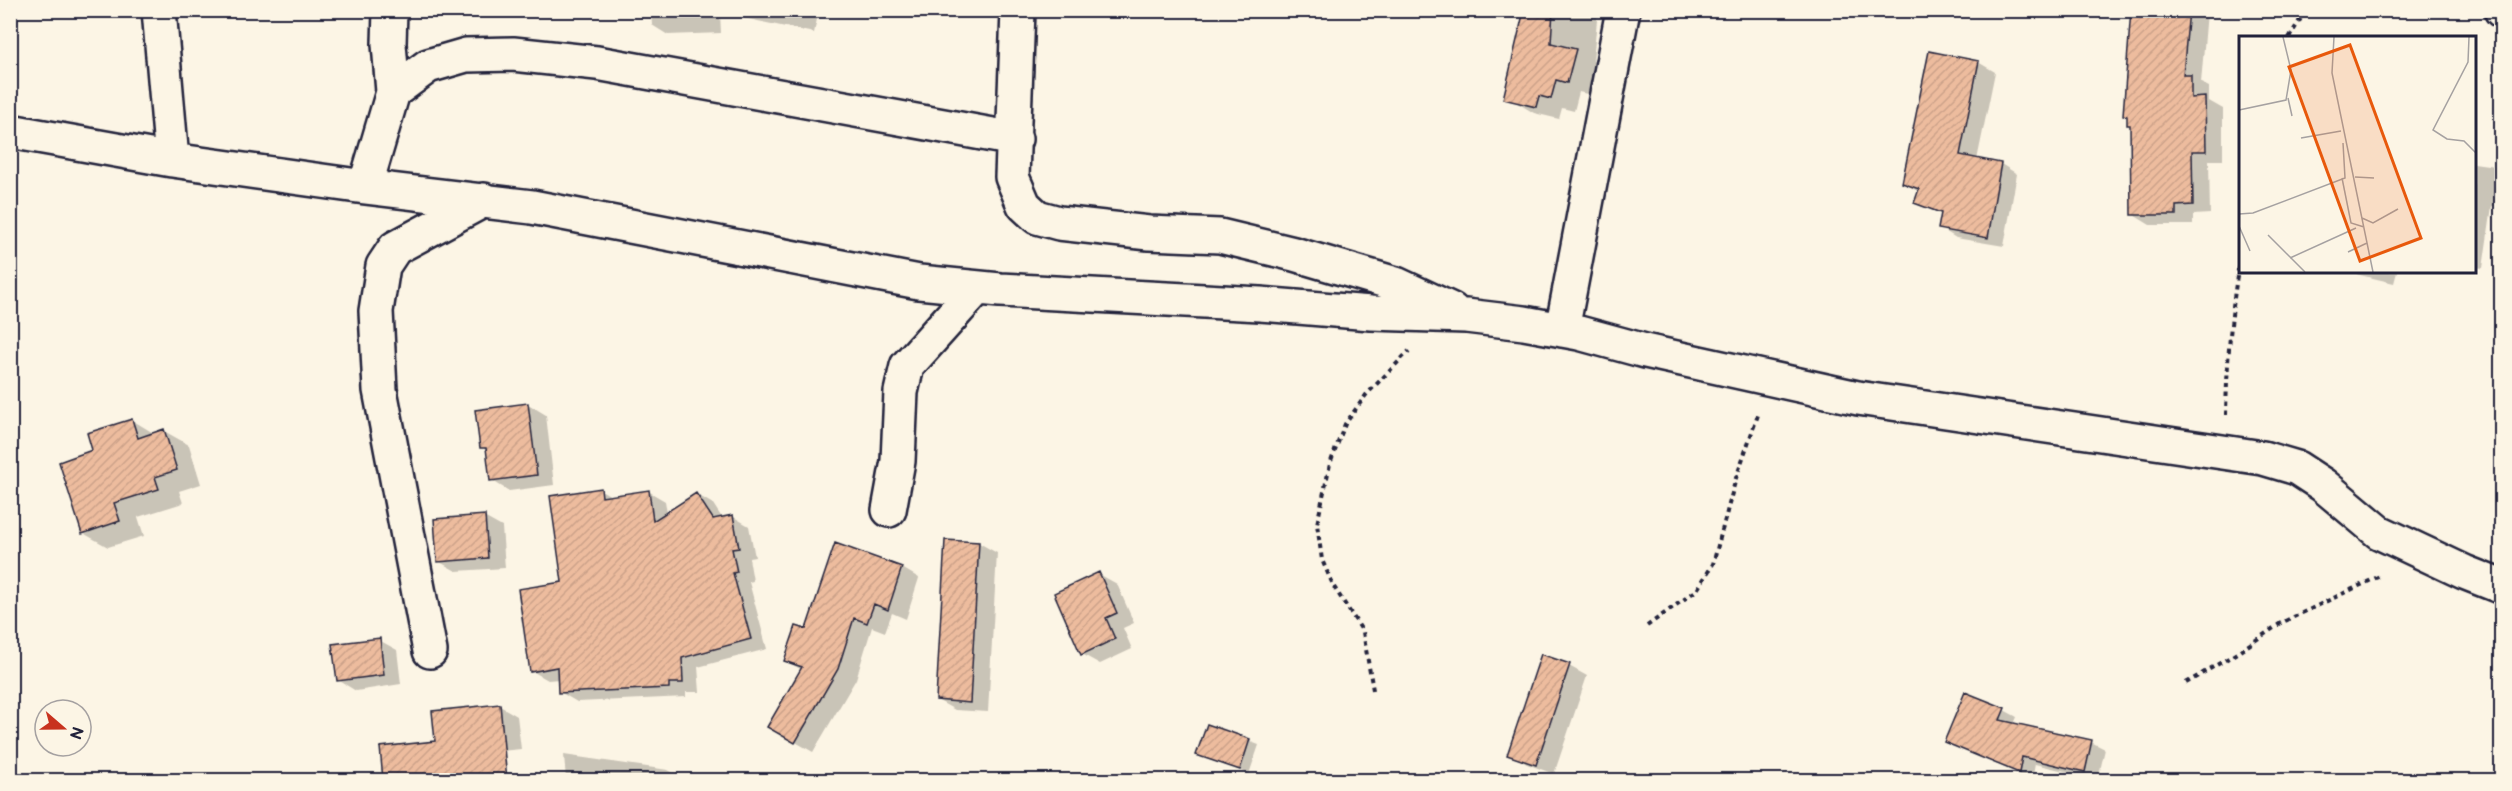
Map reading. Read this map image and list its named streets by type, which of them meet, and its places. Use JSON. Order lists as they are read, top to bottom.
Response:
{
  "north": "right"
}
